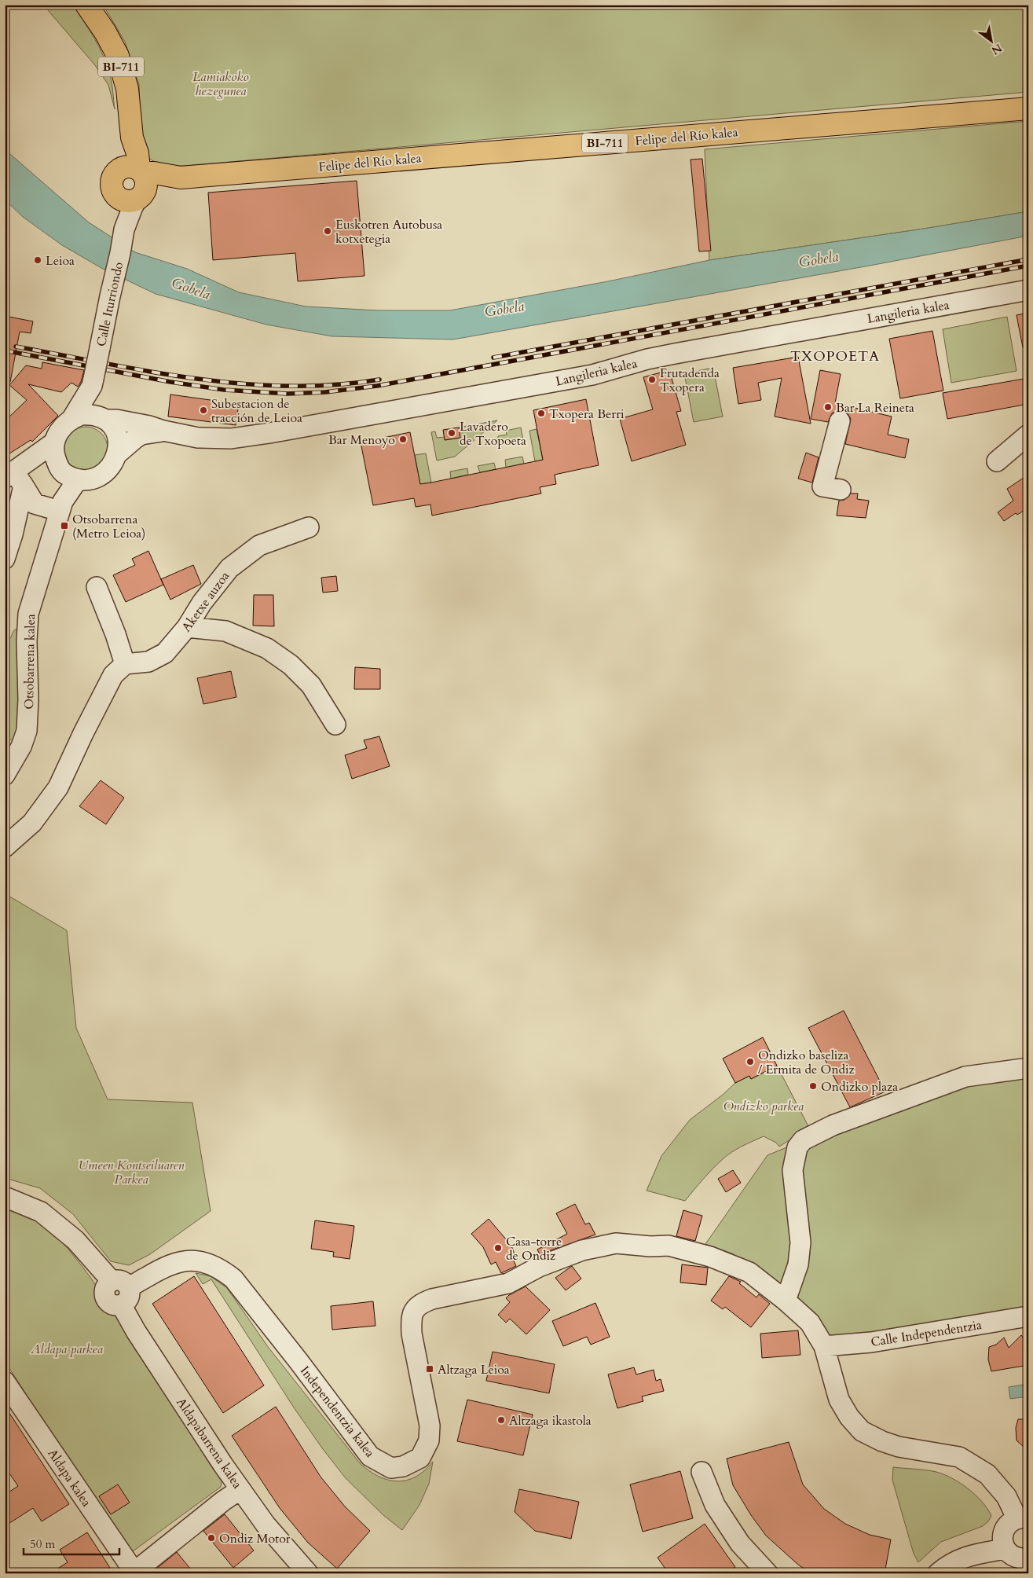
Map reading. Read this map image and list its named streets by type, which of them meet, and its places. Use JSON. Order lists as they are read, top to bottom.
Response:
{
  "streets": {
    "main road": ["BI-711", "Felipe del Río kalea"],
    "street": [
      "Calle Iturriondo",
      "Langileria kalea",
      "Aketxe auzoa",
      "Otsobarrena kalea",
      "Calle Independentzia",
      "Independentzia kalea",
      "Aldapabarrena kalea",
      "Aldapa kalea"
    ]
  },
  "crossings": [
    ["BI-711", "Felipe del Río kalea"],
    ["BI-711", "Calle Iturriondo"],
    ["Felipe del Río kalea", "Calle Iturriondo"],
    ["Calle Iturriondo", "Langileria kalea"],
    ["Calle Iturriondo", "Otsobarrena kalea"],
    ["Langileria kalea", "Otsobarrena kalea"],
    ["Calle Independentzia", "Independentzia kalea"],
    ["Independentzia kalea", "Aldapabarrena kalea"]
  ],
  "districts": ["TXOPOETA"],
  "water": ["Gobela"],
  "parks": [
    "Lamiakoko hezegunea",
    "Ondizko parkea",
    "Umeen Kontseiluaren Parkea",
    "Aldapa parkea"
  ],
  "places": {
    "other": [
      "Euskotren Autobusa kotxetegia",
      "Leioa",
      "Frutadenda Txopera",
      "Bar La Reineta",
      "Subestacion de tracción de Leioa",
      "Txopera Berri",
      "Lavadero de Txopoeta",
      "Bar Menoyo",
      "Ondizko baseliza / Ermita de Ondiz",
      "Ondizko plaza",
      "Casa-torre de Ondiz",
      "Altzaga ikastola",
      "Ondiz Motor"
    ],
    "transit": ["Otsobarrena (Metro Leioa)", "Altzaga Leioa"]
  },
  "scale_bar": "50 m",
  "north": "bottom right"
}
